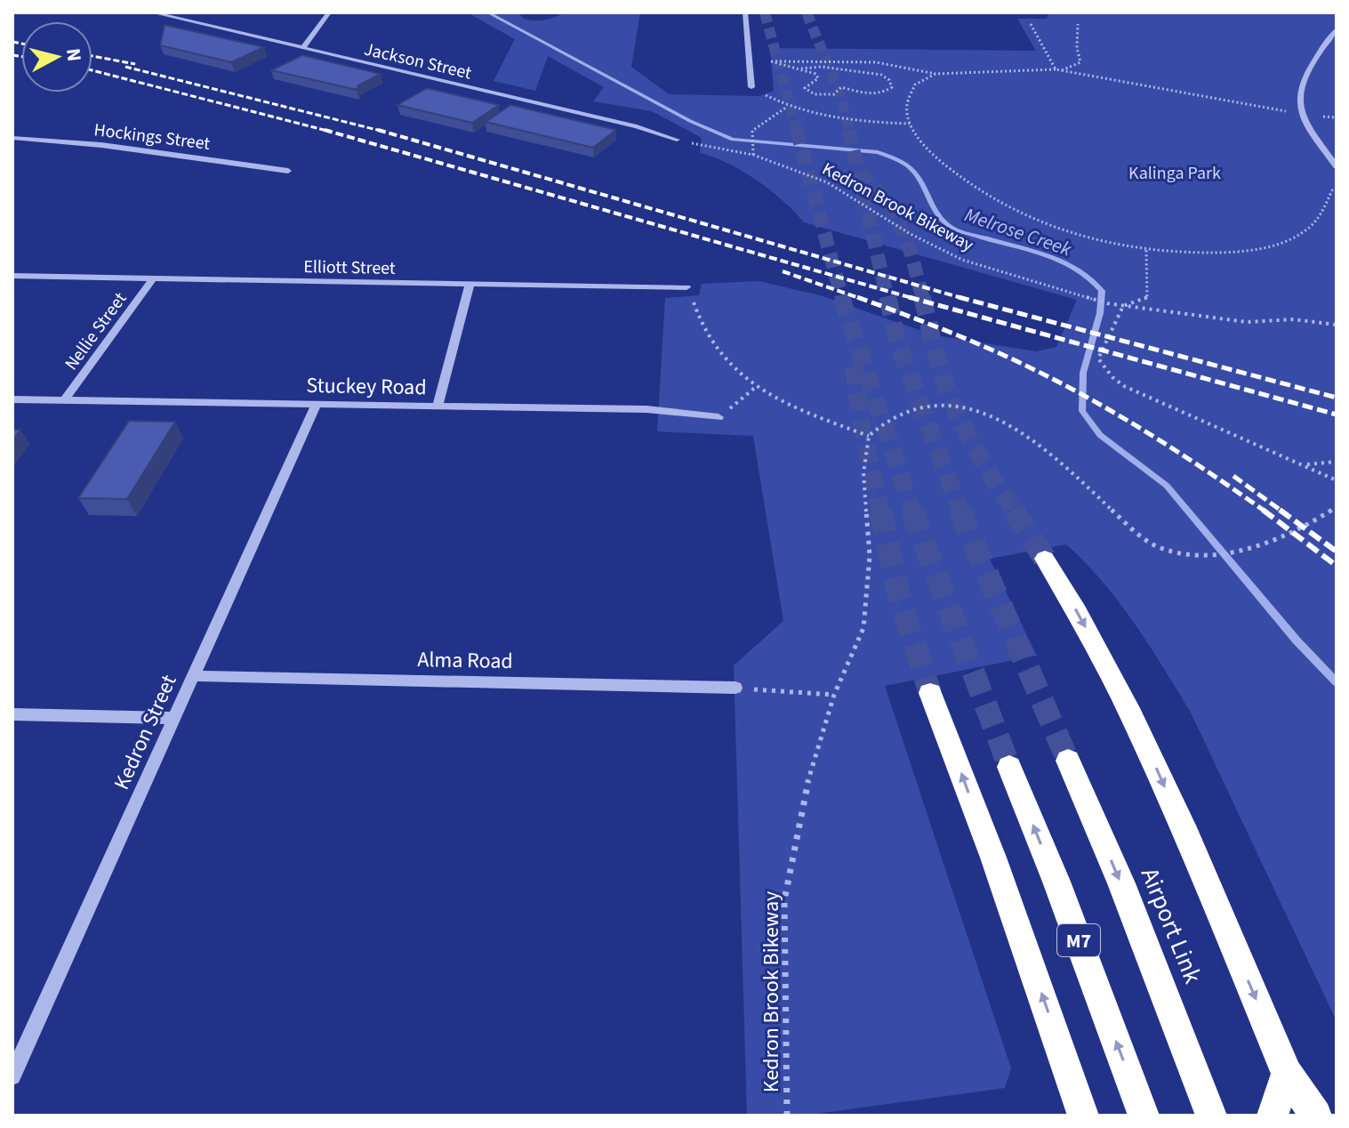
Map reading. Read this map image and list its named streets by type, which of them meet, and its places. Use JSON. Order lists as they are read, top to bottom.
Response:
{
  "streets": {
    "highway": ["Airport Link", "M7"],
    "street": [
      "Jackson Street",
      "Hockings Street",
      "Elliott Street",
      "Nellie Street",
      "Stuckey Road",
      "Alma Road",
      "Kedron Street"
    ],
    "path": ["Kedron Brook Bikeway"]
  },
  "crossings": [
    ["Jackson Street", "Kedron Brook Bikeway"],
    ["Elliott Street", "Nellie Street"],
    ["Nellie Street", "Stuckey Road"],
    ["Stuckey Road", "Kedron Street"],
    ["Alma Road", "Kedron Street"]
  ],
  "water": ["Melrose Creek"],
  "parks": ["Kalinga Park"],
  "north": "right"
}
